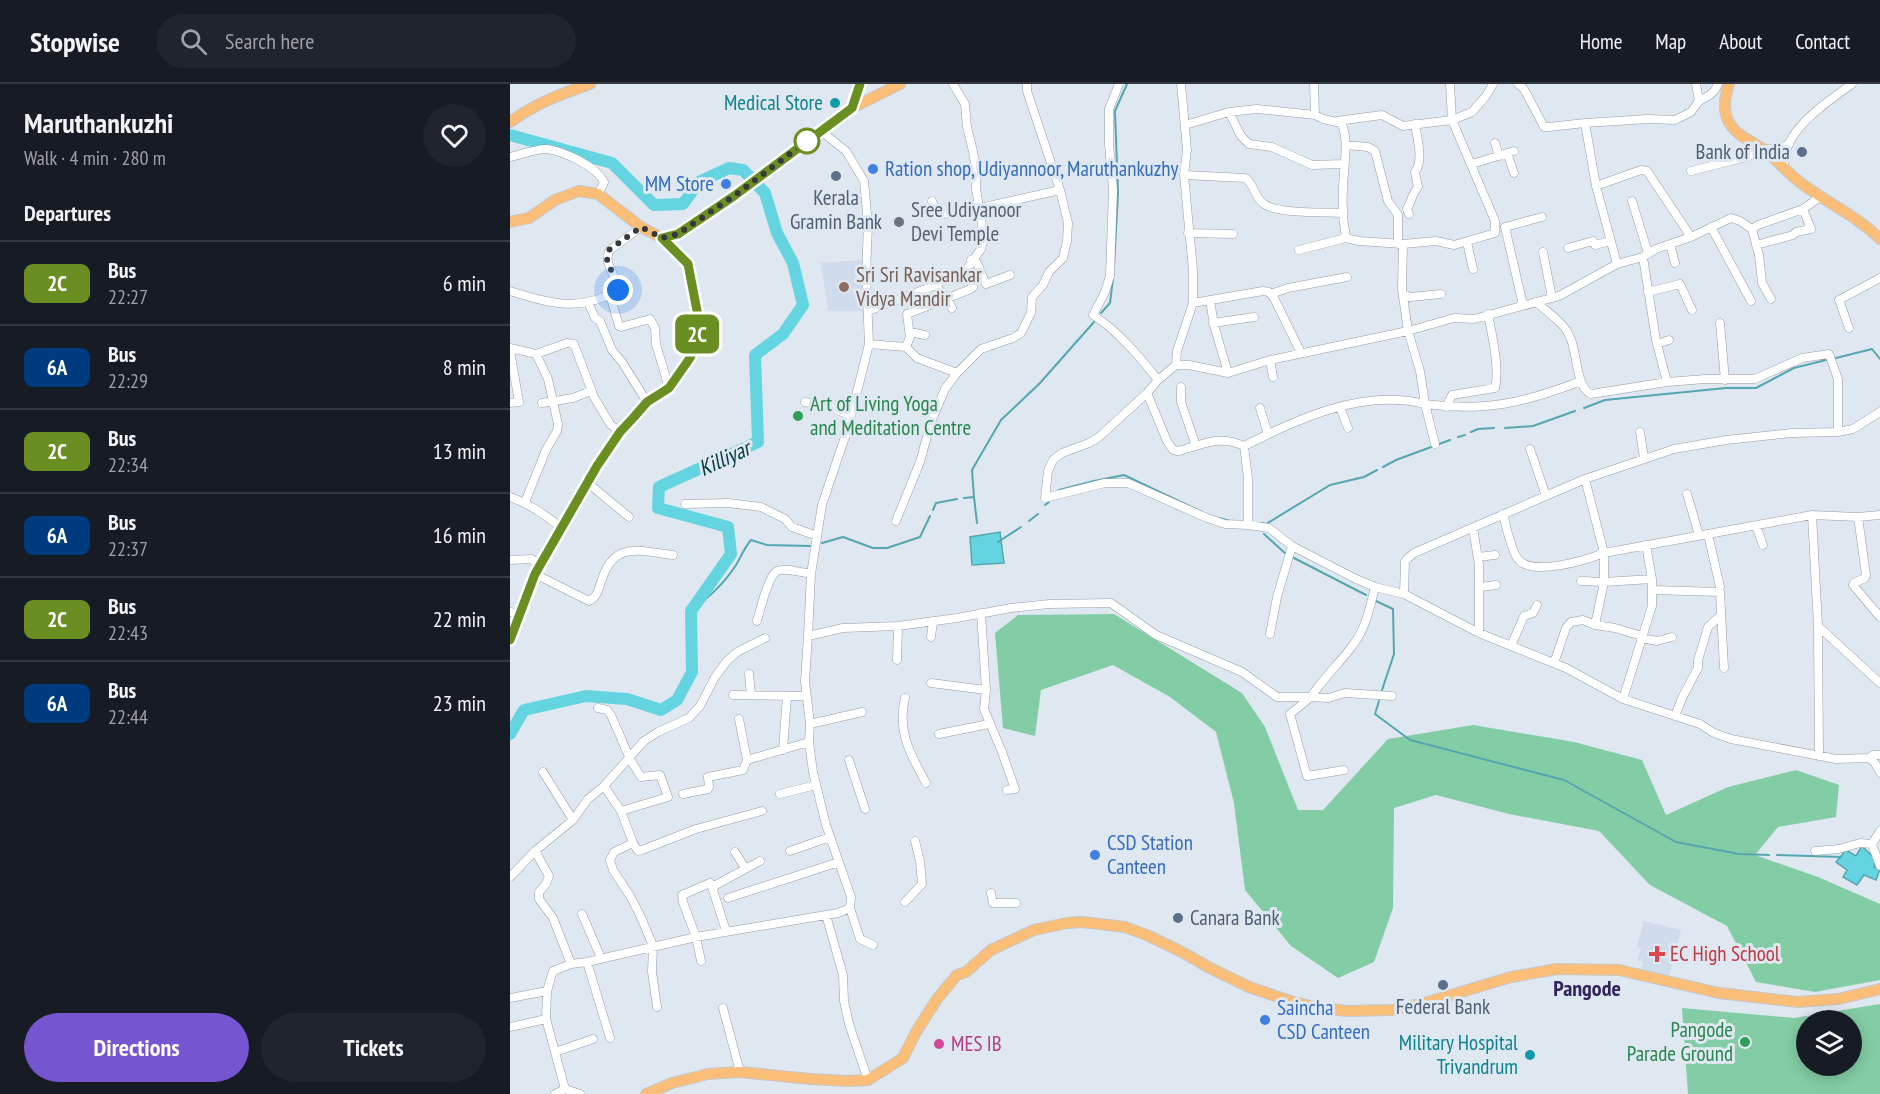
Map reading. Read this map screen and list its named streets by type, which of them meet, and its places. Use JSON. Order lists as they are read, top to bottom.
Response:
{
  "districts": ["Pangode"],
  "water": ["Killiyar"],
  "places": {
    "other": [
      "Medical Store",
      "Bank of India",
      "Ration shop, Udiyannoor, Maruthankuzhy",
      "Kerala Gramin Bank",
      "MM Store",
      "Sree Udiyanoor Devi Temple",
      "Sri Sri Ravisankar Vidya Mandir",
      "Art of Living Yoga and Meditation Centre",
      "CSD Station Canteen",
      "Canara Bank",
      "Federal Bank",
      "Saincha CSD Canteen",
      "Pangode Parade Ground",
      "MES IB",
      "Military Hospital Trivandrum"
    ],
    "health": ["EC High School"]
  },
  "lines": ["bus line 2C"],
  "page": {
    "header": "Stopwise",
    "search": "Search here",
    "nav": [
      "Home",
      "Map",
      "About",
      "Contact"
    ],
    "heading": [
      ["Maruthankuzhi", "Walk · 4 min · 280 m"],
      "Departures"
    ],
    "on_map": "2C",
    "list": [
      {
        "mark": "2C",
        "name": "Bus",
        "note": "22:27",
        "value": "6 min"
      },
      {
        "mark": "6A",
        "name": "Bus",
        "note": "22:29",
        "value": "8 min"
      },
      {
        "mark": "2C",
        "name": "Bus",
        "note": "22:34",
        "value": "13 min"
      },
      {
        "mark": "6A",
        "name": "Bus",
        "note": "22:37",
        "value": "16 min"
      },
      {
        "mark": "2C",
        "name": "Bus",
        "note": "22:43",
        "value": "22 min"
      },
      {
        "mark": "6A",
        "name": "Bus",
        "note": "22:44",
        "value": "23 min"
      }
    ],
    "buttons": ["Directions", "Tickets"]
  }
}
